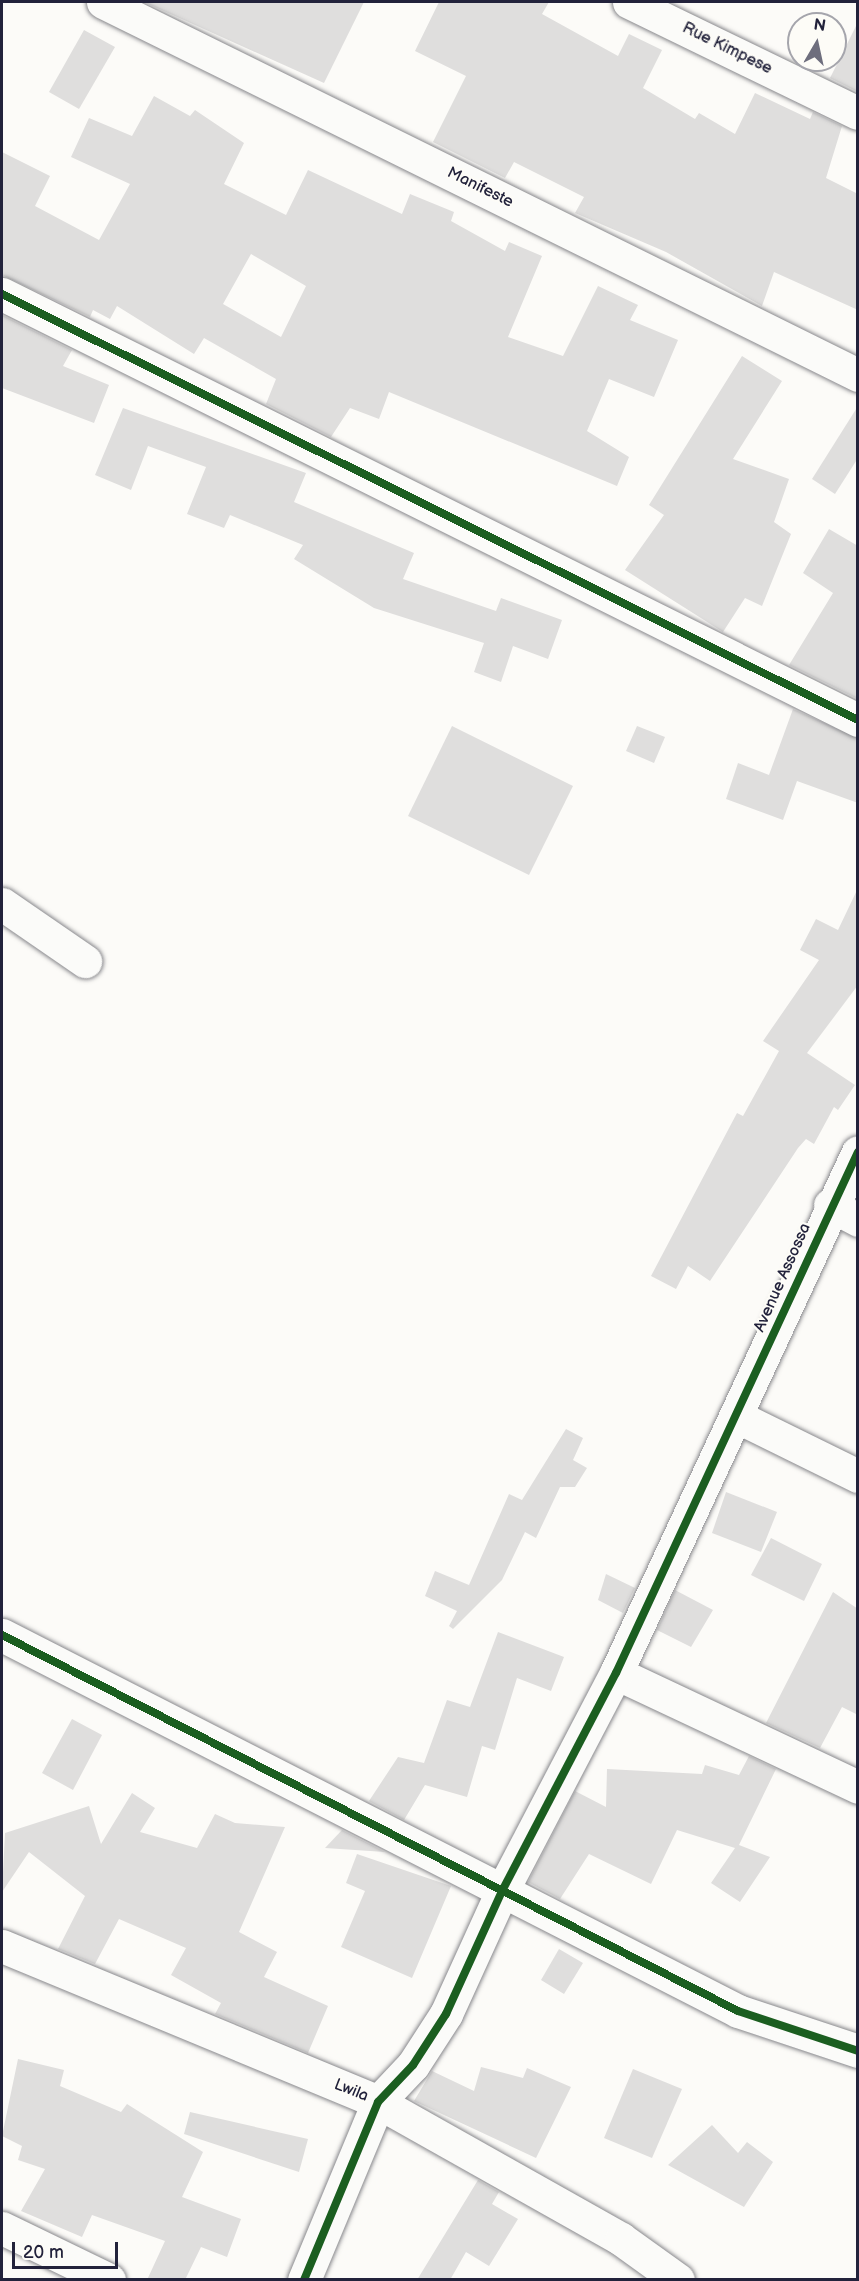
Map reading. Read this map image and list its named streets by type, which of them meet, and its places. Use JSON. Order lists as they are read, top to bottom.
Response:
{
  "streets": {
    "street": [
      "Rue Kimpese",
      "Manifeste",
      "Avenue Assossa",
      "Lwila"
    ]
  },
  "crossings": [
    ["Avenue Assossa", "Lwila"]
  ],
  "scale_bar": "20 m",
  "north": "top"
}
